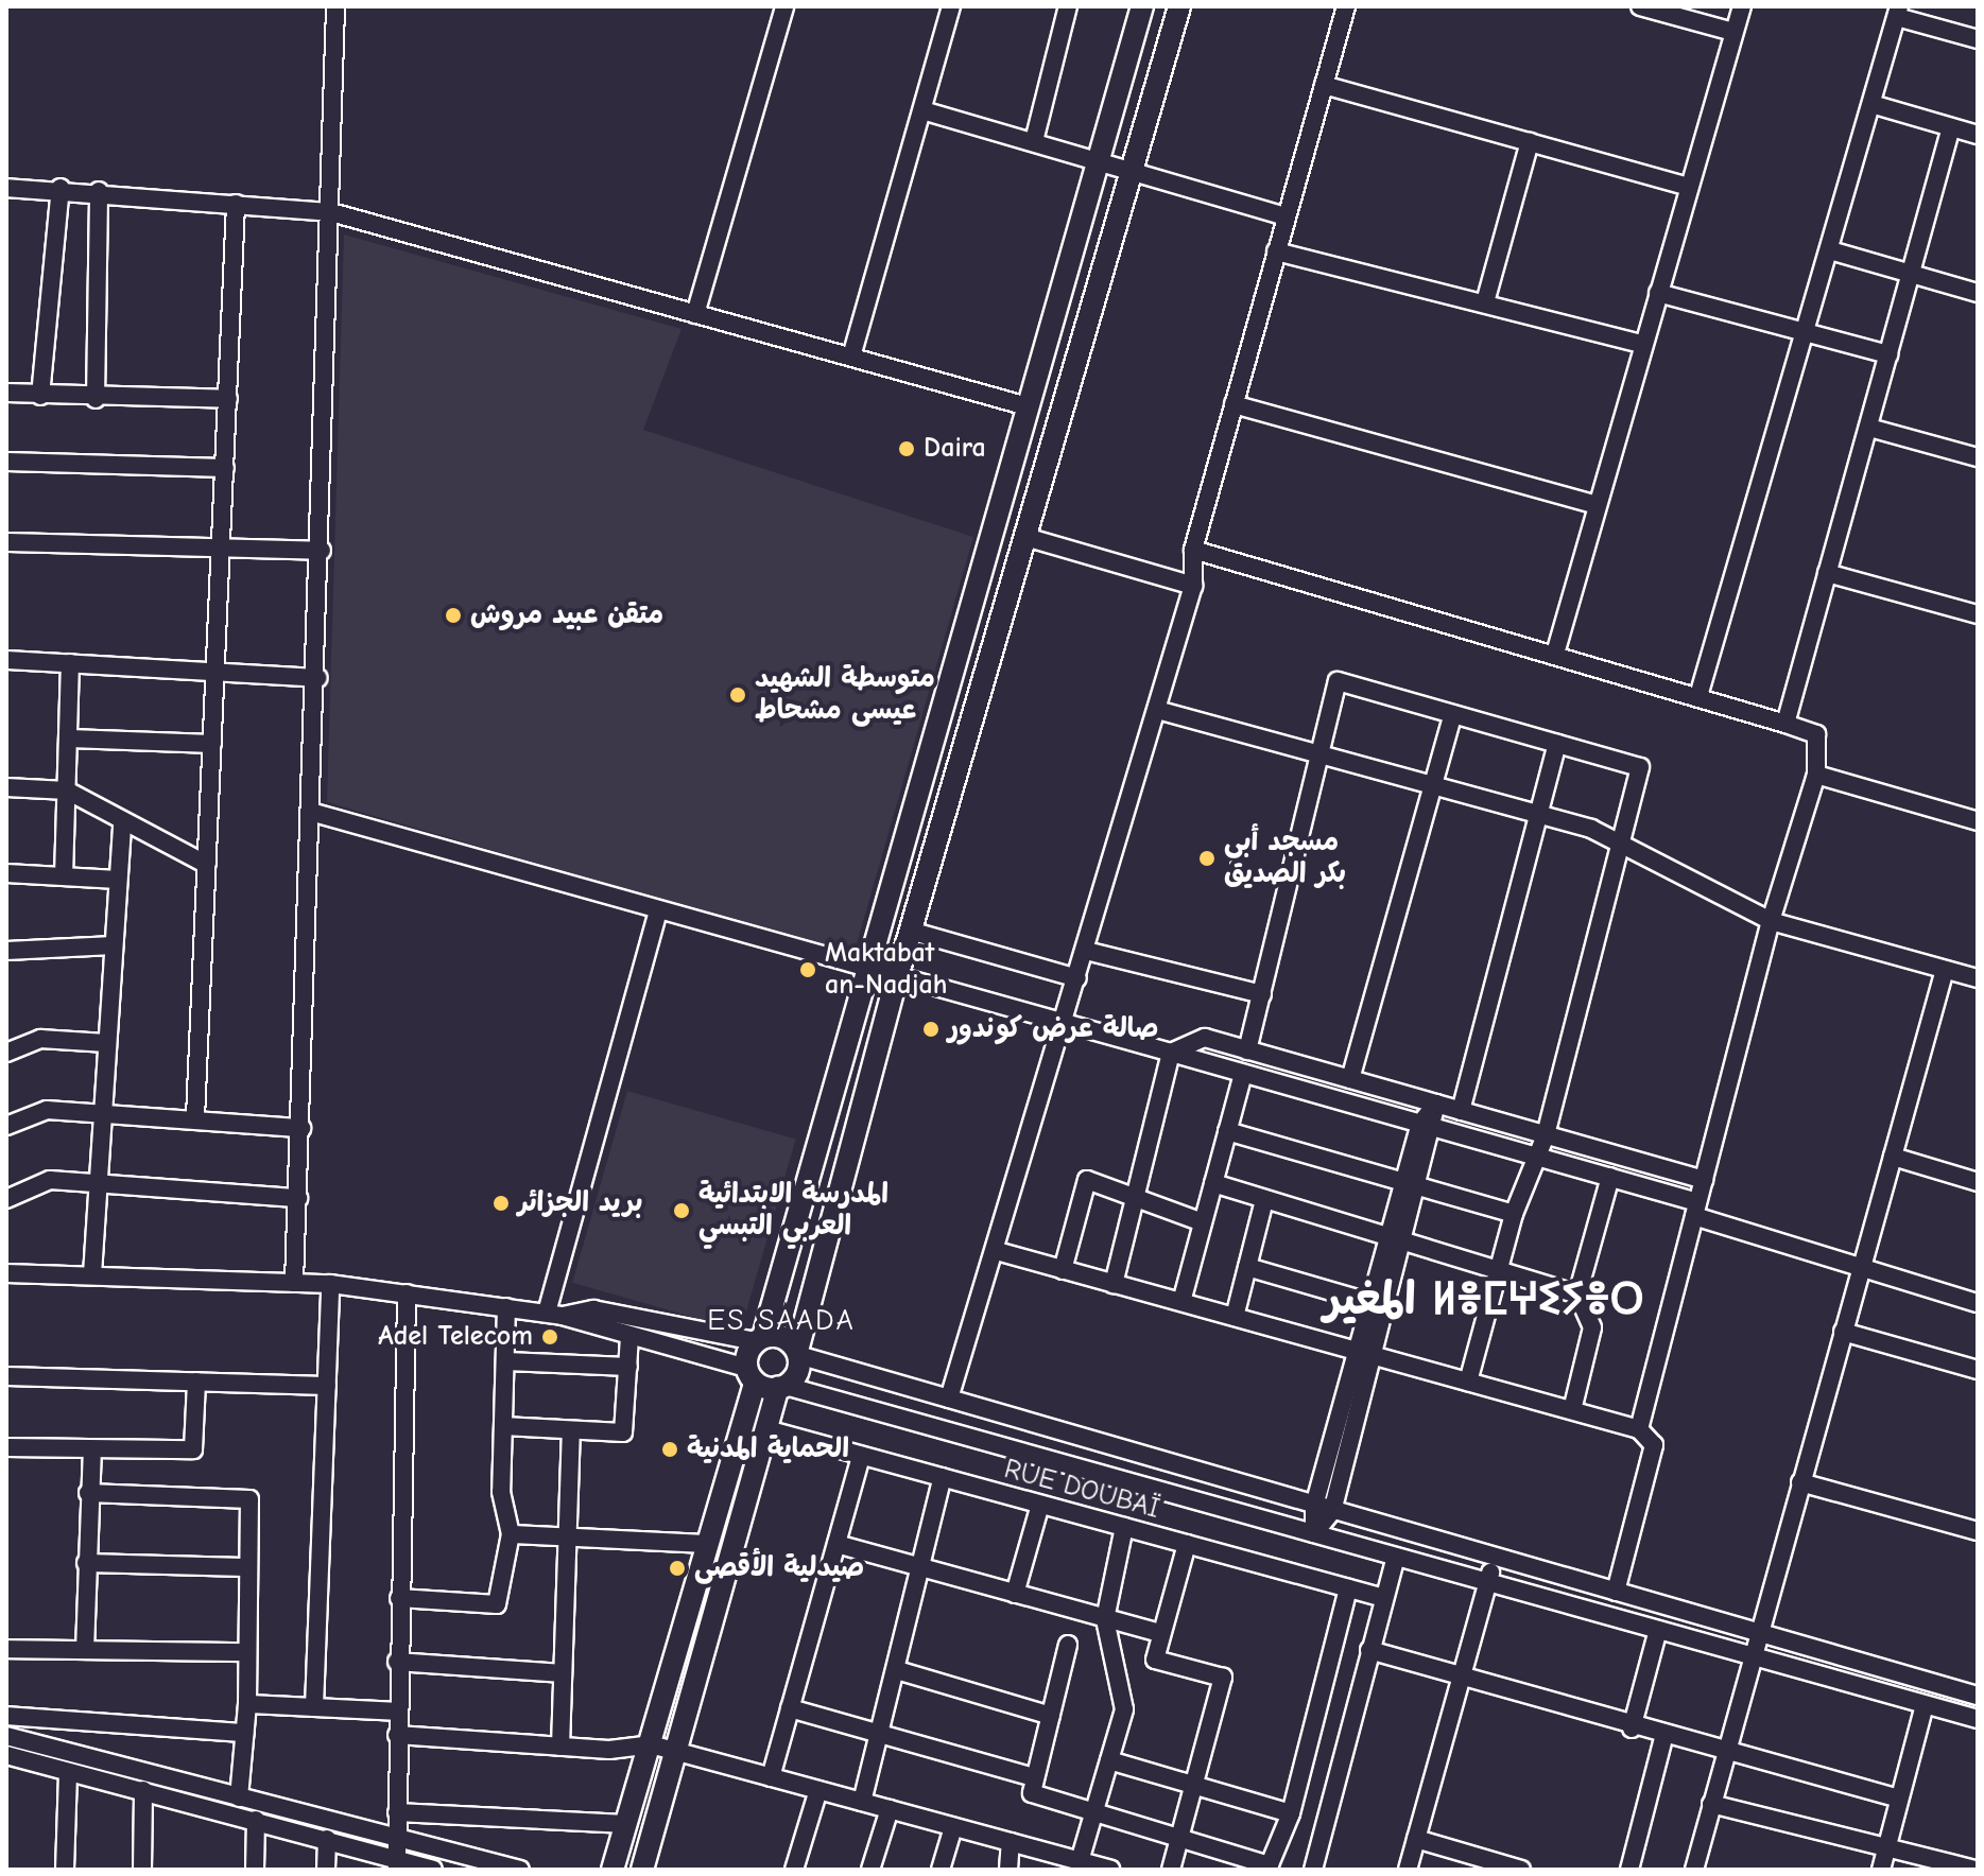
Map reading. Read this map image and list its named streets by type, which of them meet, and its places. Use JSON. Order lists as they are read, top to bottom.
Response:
{
  "streets": {
    "street": ["RUE DOUBAÏ"]
  },
  "districts": ["المغير ⵍⴻⵎⵖⵉⵢⴻⵔ", "ES SAADA"],
  "places": [
    "Daira",
    "متقن عبيد مروش",
    "متوسطة الشهيد عيسى مشحاط",
    "مسجد أبي بكر الصديق",
    "Maktabat an-Nadjah",
    "صالة عرض كوندور",
    "بريد الجزائر",
    "المدرسة الابتدائية العربي التبسي",
    "Adel Telecom",
    "الحماية المدنية",
    "صيدلية الأقصى"
  ]
}
